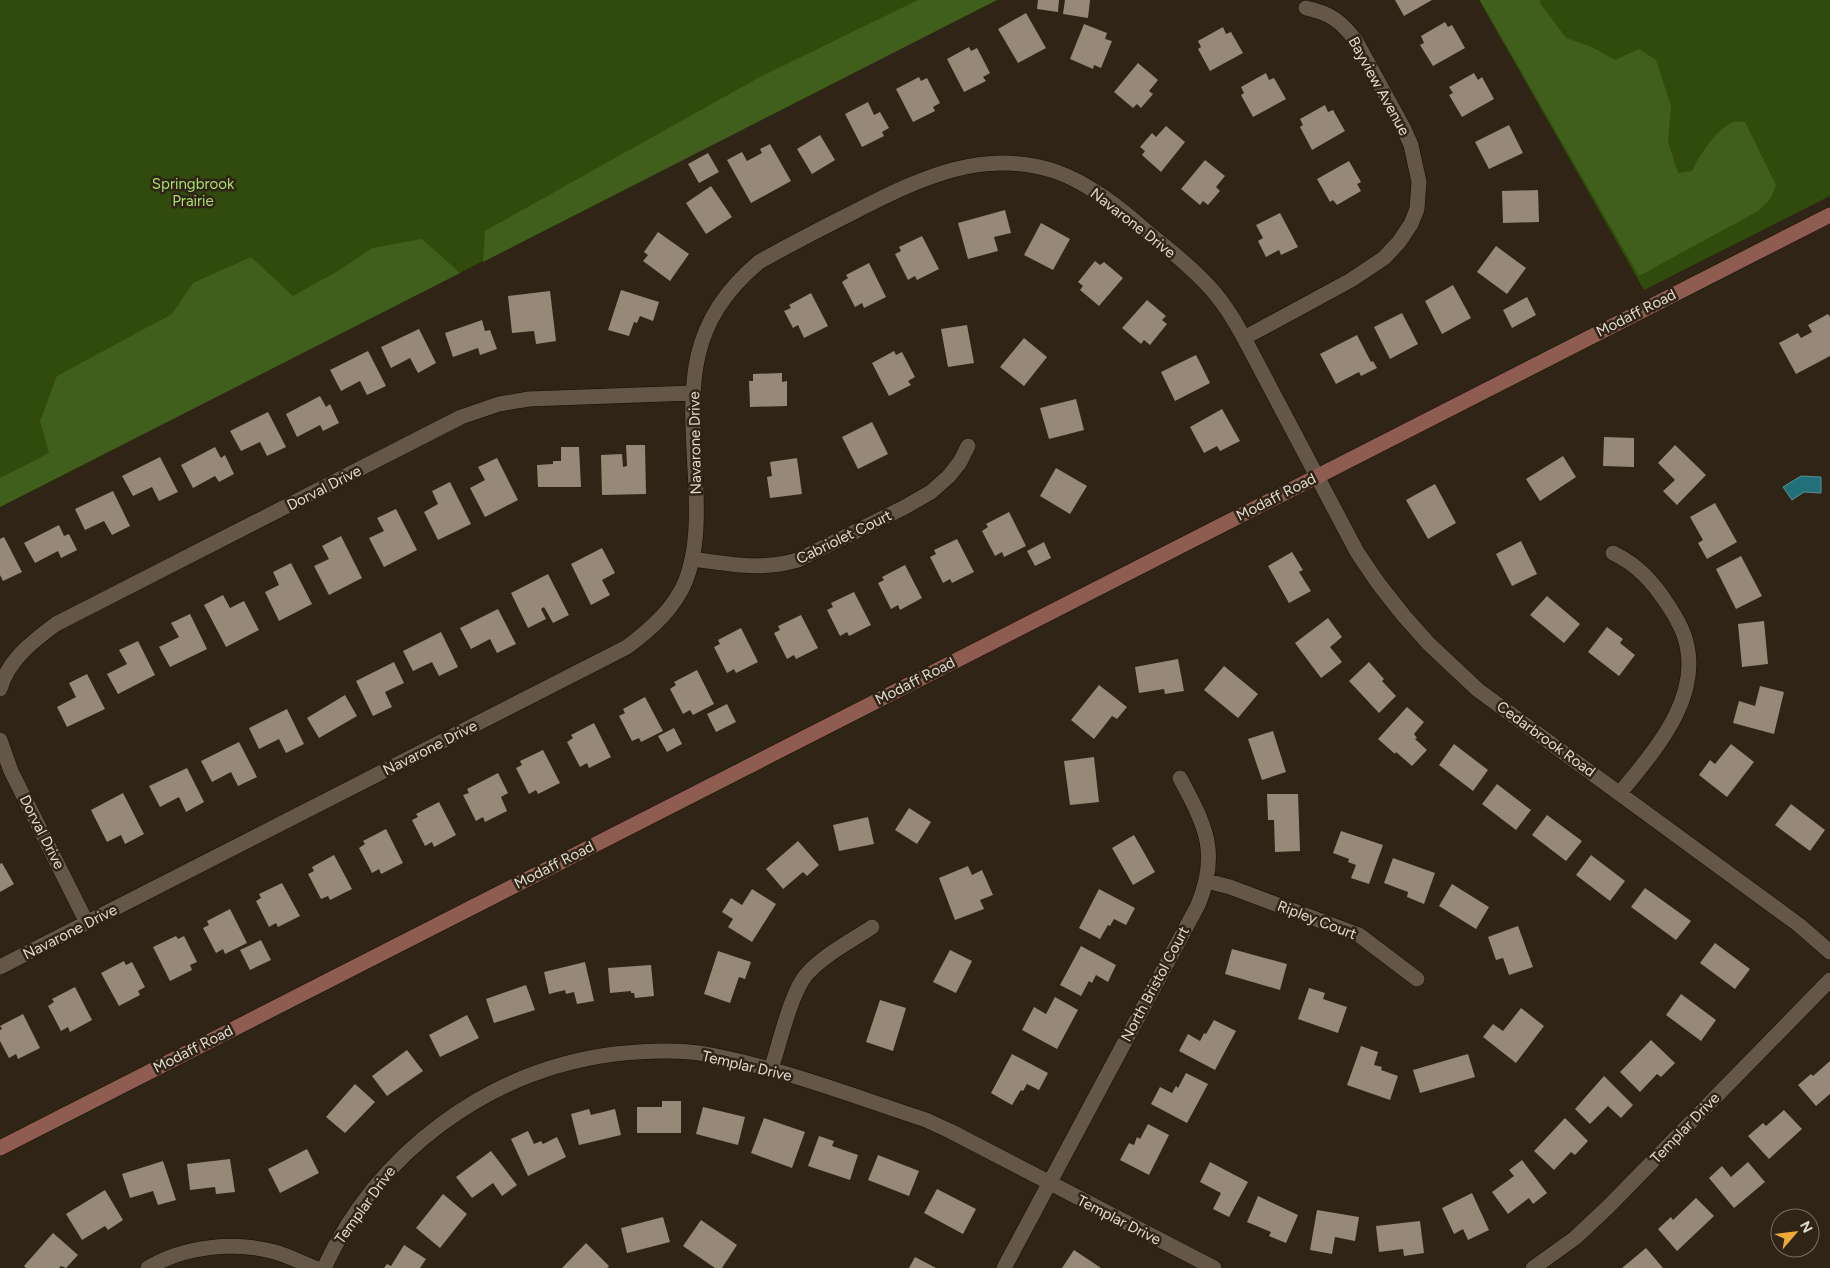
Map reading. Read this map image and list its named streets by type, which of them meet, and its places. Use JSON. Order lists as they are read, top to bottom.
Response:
{
  "streets": {
    "street": [
      "Bayview Avenue",
      "Navarone Drive",
      "Modaff Road",
      "Dorval Drive",
      "Cabriolet Court",
      "Cedarbrook Road",
      "Ripley Court",
      "North Bristol Court",
      "Templar Drive"
    ]
  },
  "crossings": [
    ["Bayview Avenue", "Navarone Drive"],
    ["Navarone Drive", "Modaff Road"],
    ["Navarone Drive", "Dorval Drive"],
    ["Navarone Drive", "Cabriolet Court"],
    ["Navarone Drive", "Cedarbrook Road"],
    ["Modaff Road", "Cedarbrook Road"],
    ["Ripley Court", "North Bristol Court"],
    ["North Bristol Court", "Templar Drive"]
  ],
  "parks": ["Springbrook Prairie"],
  "north": "top right"
}
